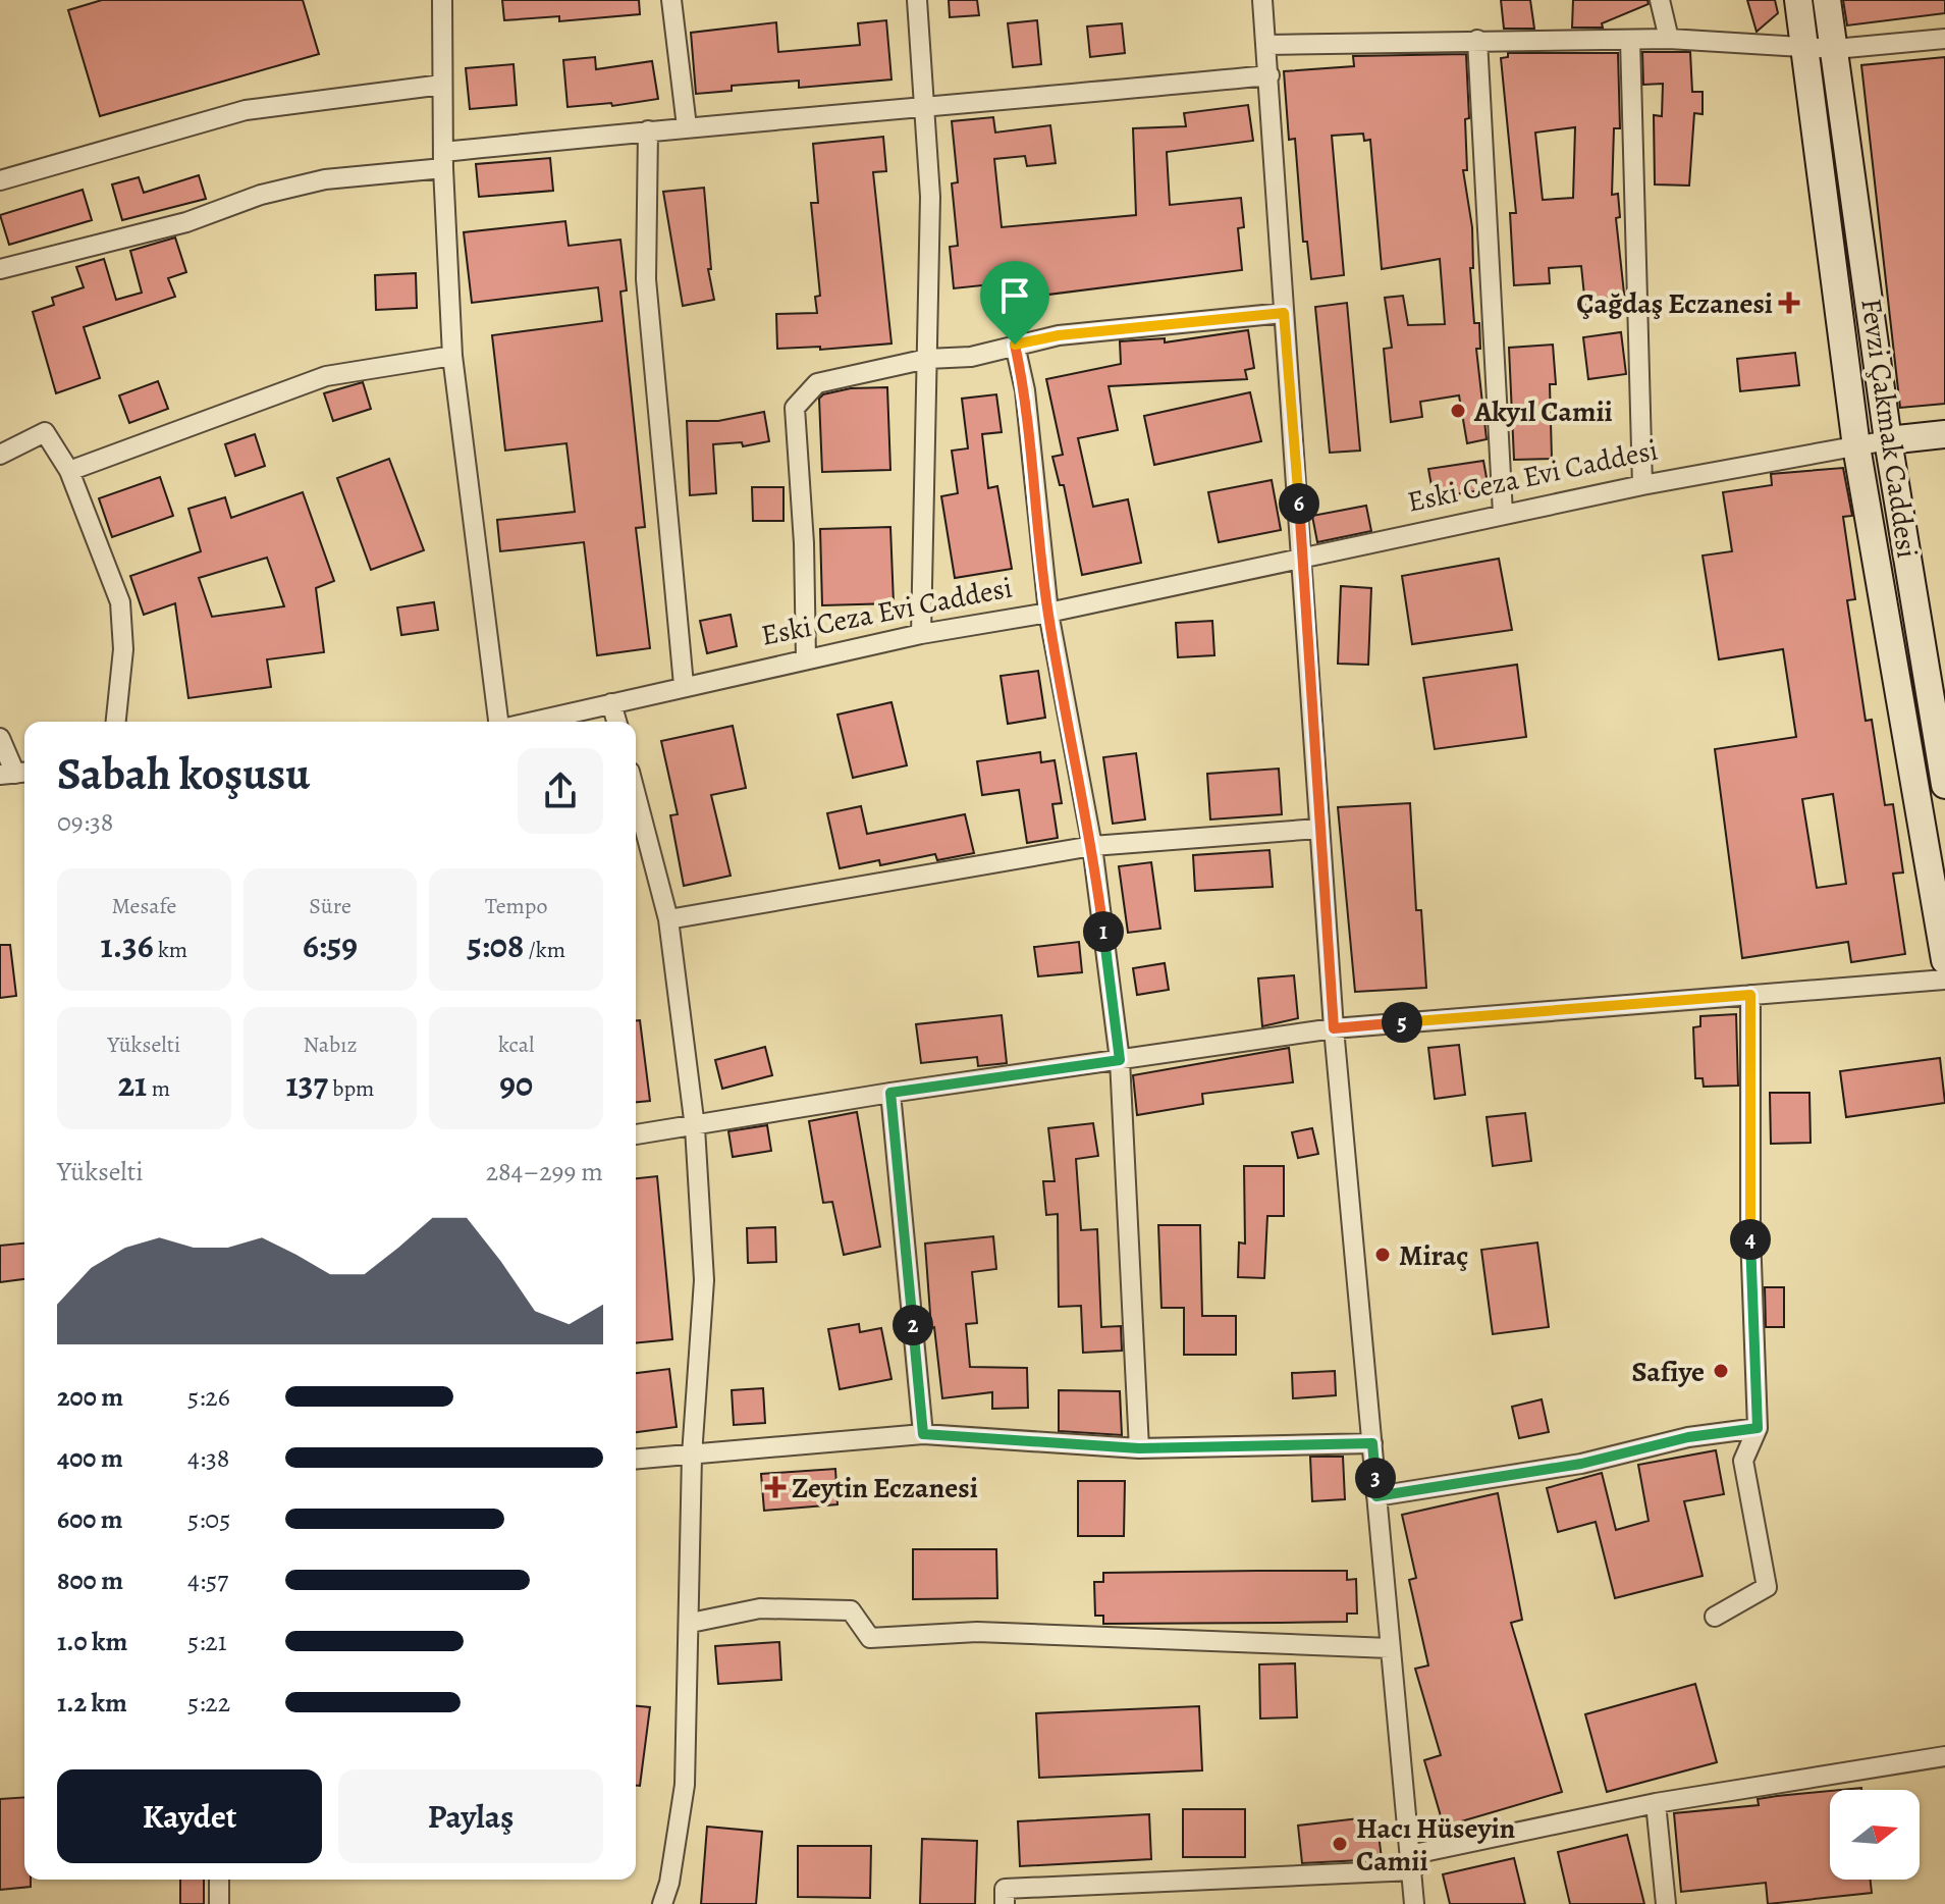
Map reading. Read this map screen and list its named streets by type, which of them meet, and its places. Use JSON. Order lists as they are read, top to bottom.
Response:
{
  "streets": {
    "main road": ["Fevzi Çakmak Caddesi"],
    "street": ["Eski Ceza Evi Caddesi"]
  },
  "crossings": [
    ["Fevzi Çakmak Caddesi", "Eski Ceza Evi Caddesi"]
  ],
  "places": {
    "health": ["Çağdaş Eczanesi", "Zeytin Eczanesi"],
    "other": [
      "Akyıl Camii",
      "Miraç",
      "Safiye",
      "Hacı Hüseyin Camii"
    ]
  },
  "north": "right",
  "page": {
    "pins": [
      "6",
      "1",
      "5",
      "4",
      "2",
      "3"
    ],
    "heading": ["Sabah koşusu", "09:38"],
    "stats": [
      ["Mesafe", "1.36 km"],
      ["Süre", "6:59"],
      ["Tempo", "5:08 /km"],
      ["Yükselti", "21 m"],
      ["Nabız", "137 bpm"],
      ["kcal", "90"]
    ],
    "chart": ["Yükselti", "284–299 m"],
    "list": [
      {
        "name": "200 m",
        "note": "5:26"
      },
      {
        "name": "400 m",
        "note": "4:38"
      },
      {
        "name": "600 m",
        "note": "5:05"
      },
      {
        "name": "800 m",
        "note": "4:57"
      },
      {
        "name": "1.0 km",
        "note": "5:21"
      },
      {
        "name": "1.2 km",
        "note": "5:22"
      }
    ],
    "buttons": ["Kaydet", "Paylaş"]
  }
}
